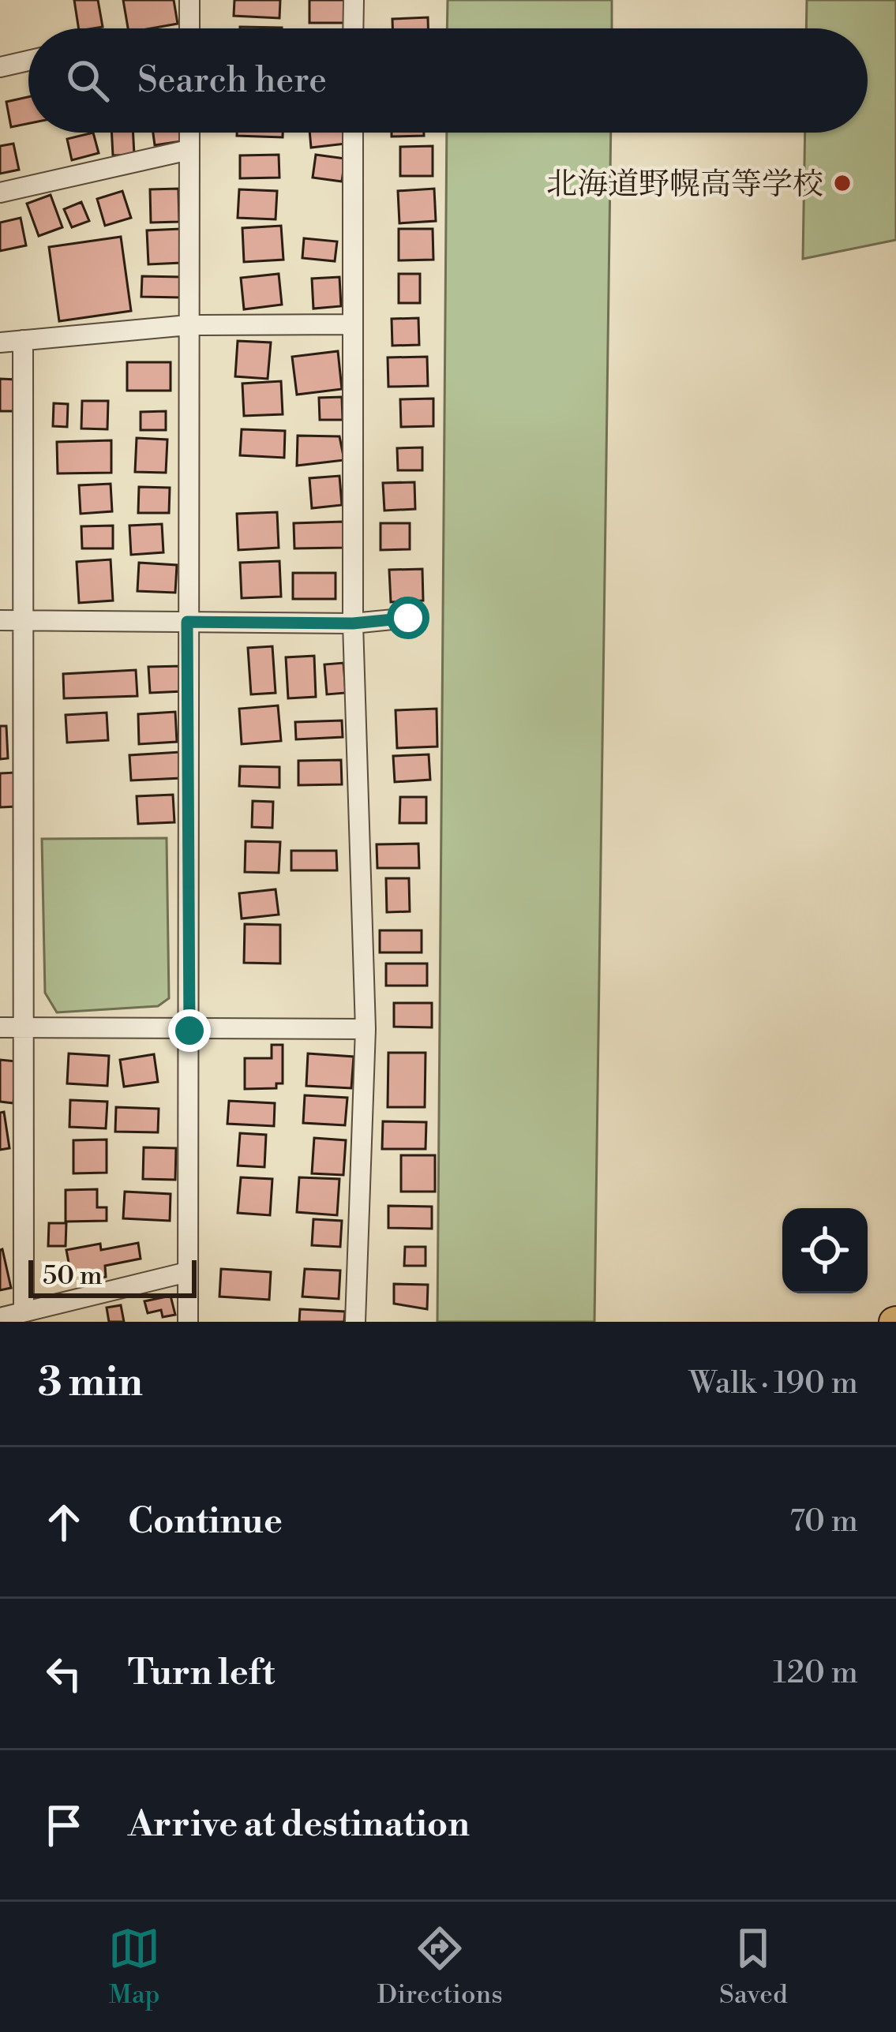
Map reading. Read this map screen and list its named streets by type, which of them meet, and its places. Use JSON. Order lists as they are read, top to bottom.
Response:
{
  "places": ["北海道野幌高等学校"],
  "scale_bar": "50 m",
  "page": {
    "search": "Search here",
    "scale": "50 m",
    "heading": ["3 min", "Walk · 190 m"],
    "list": [
      ["Continue", "70 m"],
      ["Turn left", "120 m"],
      "Arrive at destination"
    ],
    "nav": ["Map", "Directions", "Saved"]
  }
}
